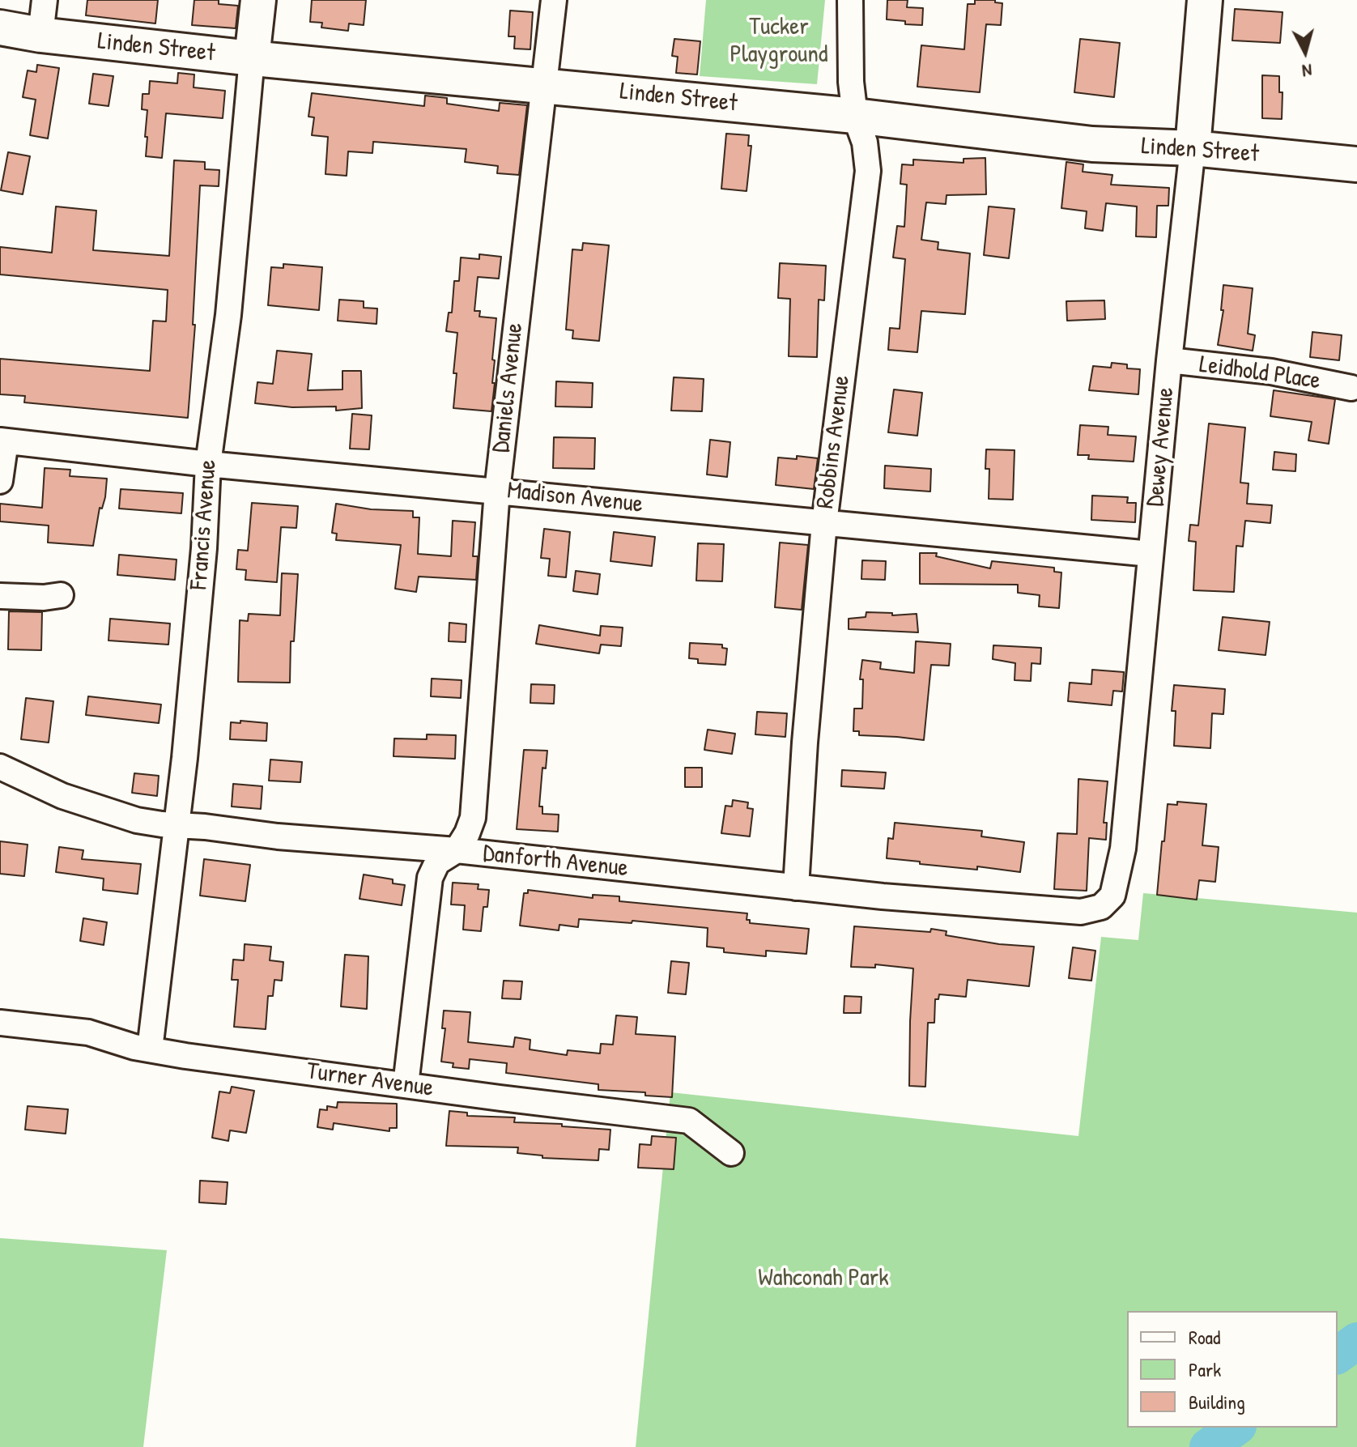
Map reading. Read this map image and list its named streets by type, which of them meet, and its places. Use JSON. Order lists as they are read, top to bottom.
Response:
{
  "streets": {
    "street": [
      "Linden Street",
      "Leidhold Place",
      "Daniels Avenue",
      "Robbins Avenue",
      "Dewey Avenue",
      "Madison Avenue",
      "Francis Avenue",
      "Danforth Avenue",
      "Turner Avenue"
    ]
  },
  "crossings": [
    ["Linden Street", "Daniels Avenue"],
    ["Linden Street", "Robbins Avenue"],
    ["Linden Street", "Dewey Avenue"],
    ["Linden Street", "Francis Avenue"],
    ["Leidhold Place", "Dewey Avenue"],
    ["Daniels Avenue", "Madison Avenue"],
    ["Daniels Avenue", "Danforth Avenue"],
    ["Robbins Avenue", "Madison Avenue"],
    ["Robbins Avenue", "Danforth Avenue"],
    ["Dewey Avenue", "Madison Avenue"],
    ["Dewey Avenue", "Danforth Avenue"],
    ["Madison Avenue", "Francis Avenue"],
    ["Francis Avenue", "Danforth Avenue"],
    ["Francis Avenue", "Turner Avenue"]
  ],
  "parks": ["Tucker Playground", "Wahconah Park"],
  "legend": ["Road", "Park", "Building"],
  "north": "bottom"
}
